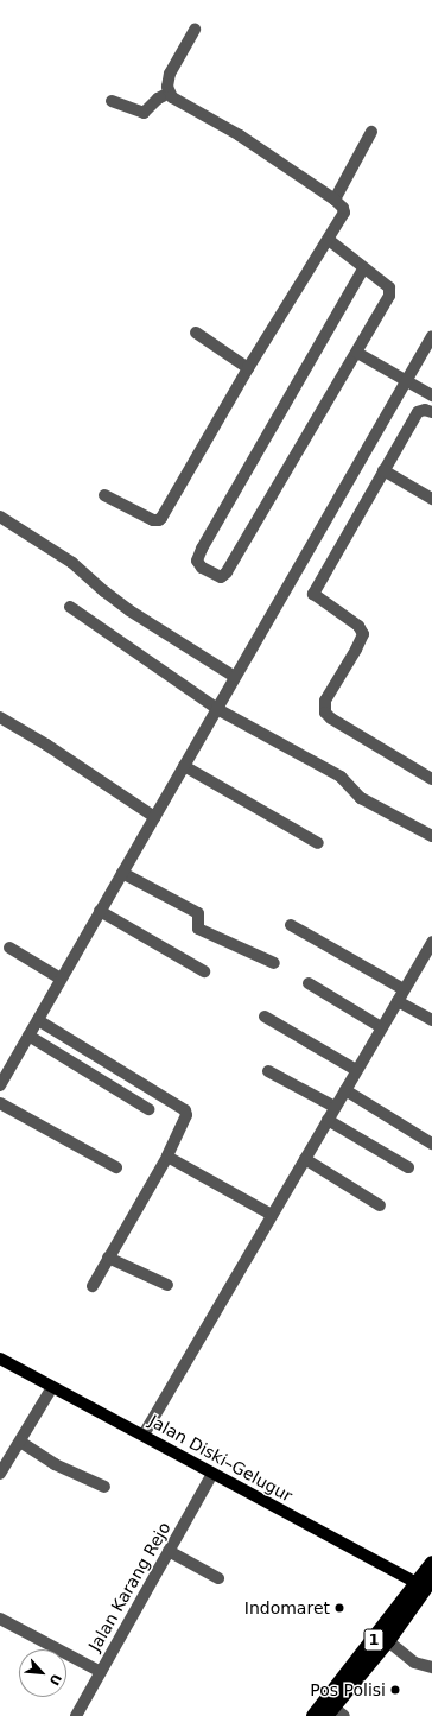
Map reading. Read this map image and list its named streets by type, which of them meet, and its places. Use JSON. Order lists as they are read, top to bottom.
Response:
{
  "streets": {
    "highway": ["1"],
    "main road": ["Jalan Diski–Gelugur"],
    "street": ["Jalan Karang Rejo"]
  },
  "crossings": [
    ["Jalan Diski–Gelugur", "Jalan Karang Rejo"],
    ["Jalan Diski–Gelugur", "1"]
  ],
  "places": ["Indomaret", "Pos Polisi"],
  "north": "bottom right"
}
